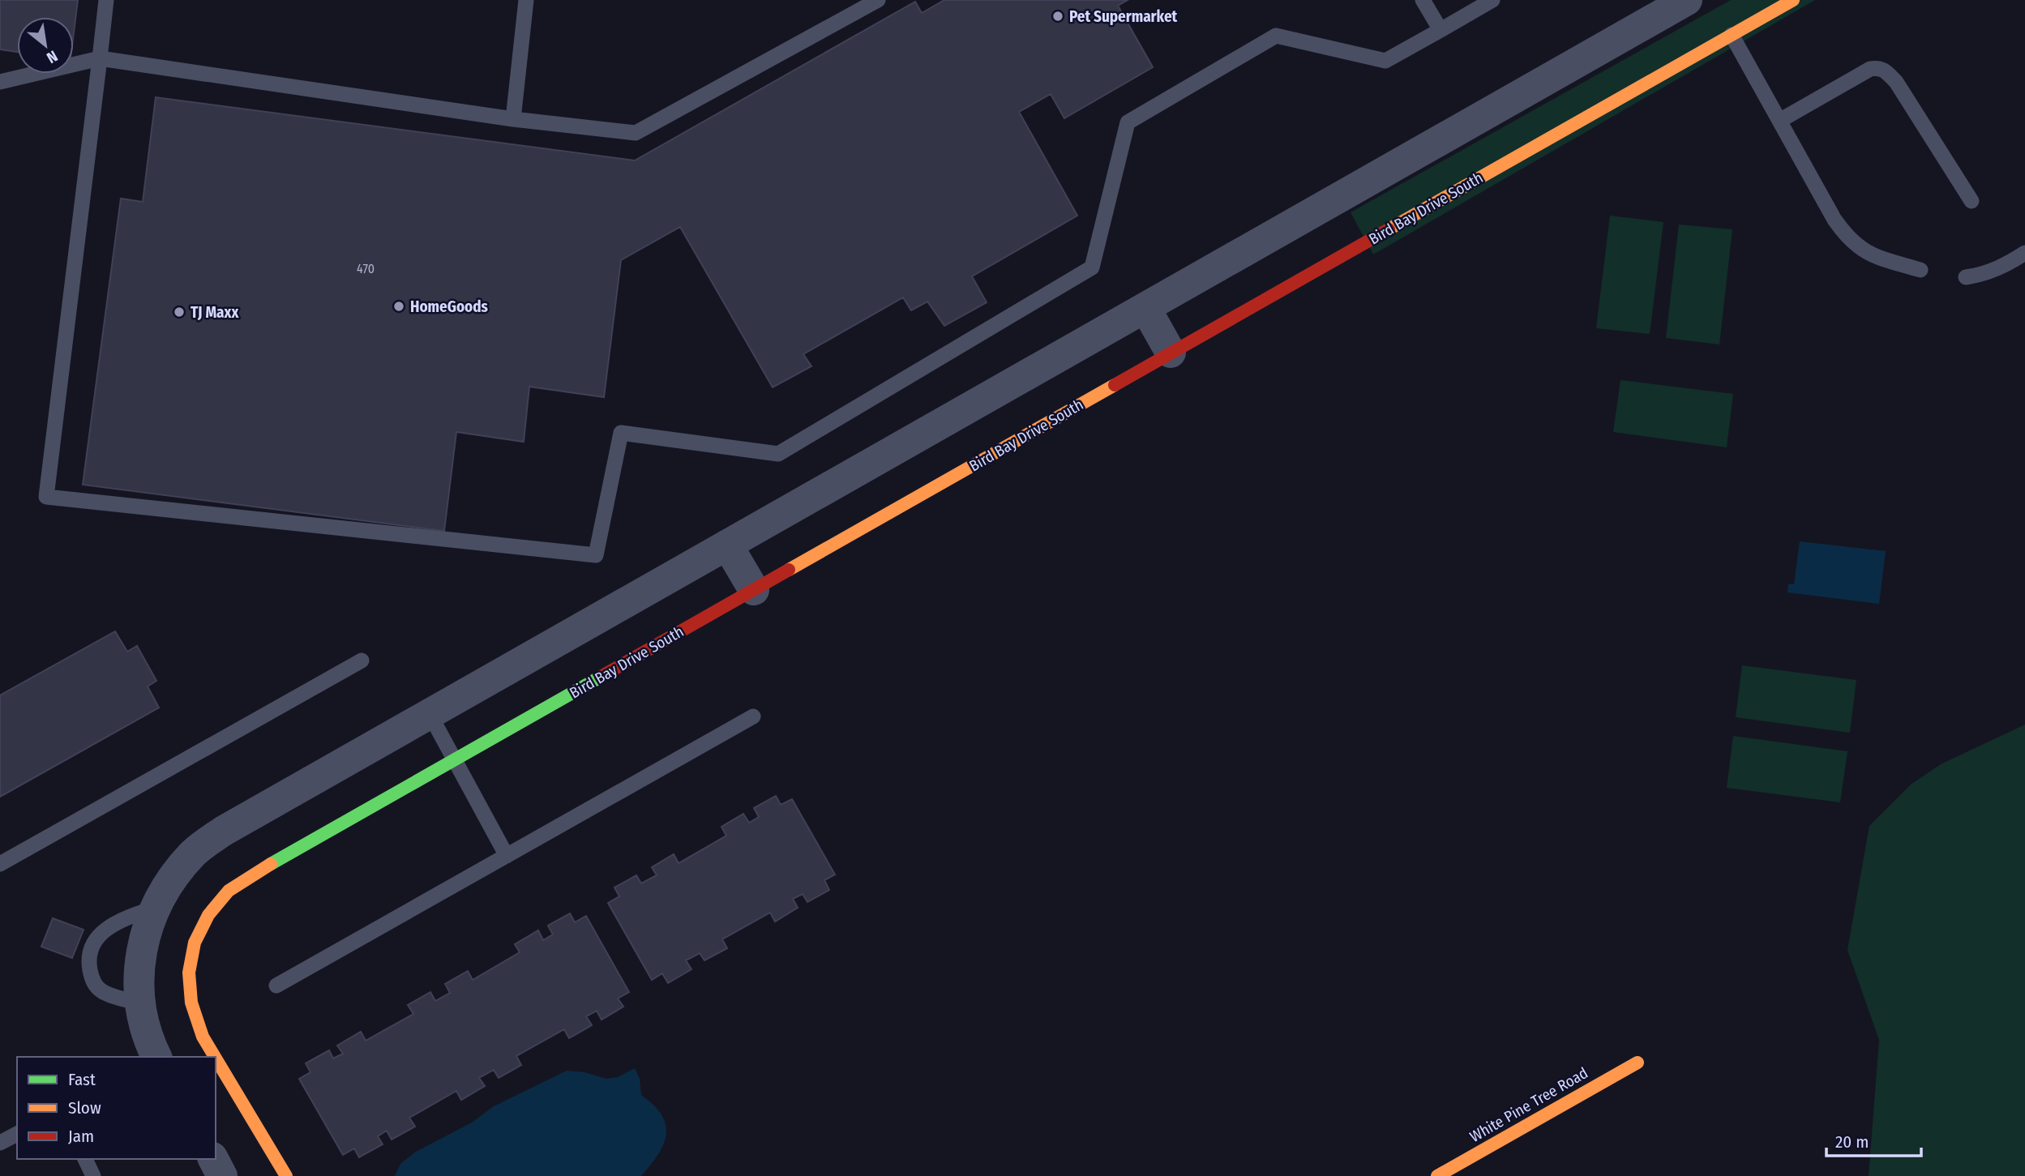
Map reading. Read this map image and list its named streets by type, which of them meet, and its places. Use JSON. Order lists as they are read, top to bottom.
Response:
{
  "streets": {
    "street": ["Bird Bay Drive South", "White Pine Tree Road"]
  },
  "places": ["Pet Supermarket", "HomeGoods", "TJ Maxx"],
  "house_numbers": ["470"],
  "legend": ["Fast", "Slow", "Jam"],
  "scale_bar": "20 m",
  "north": "bottom right"
}
